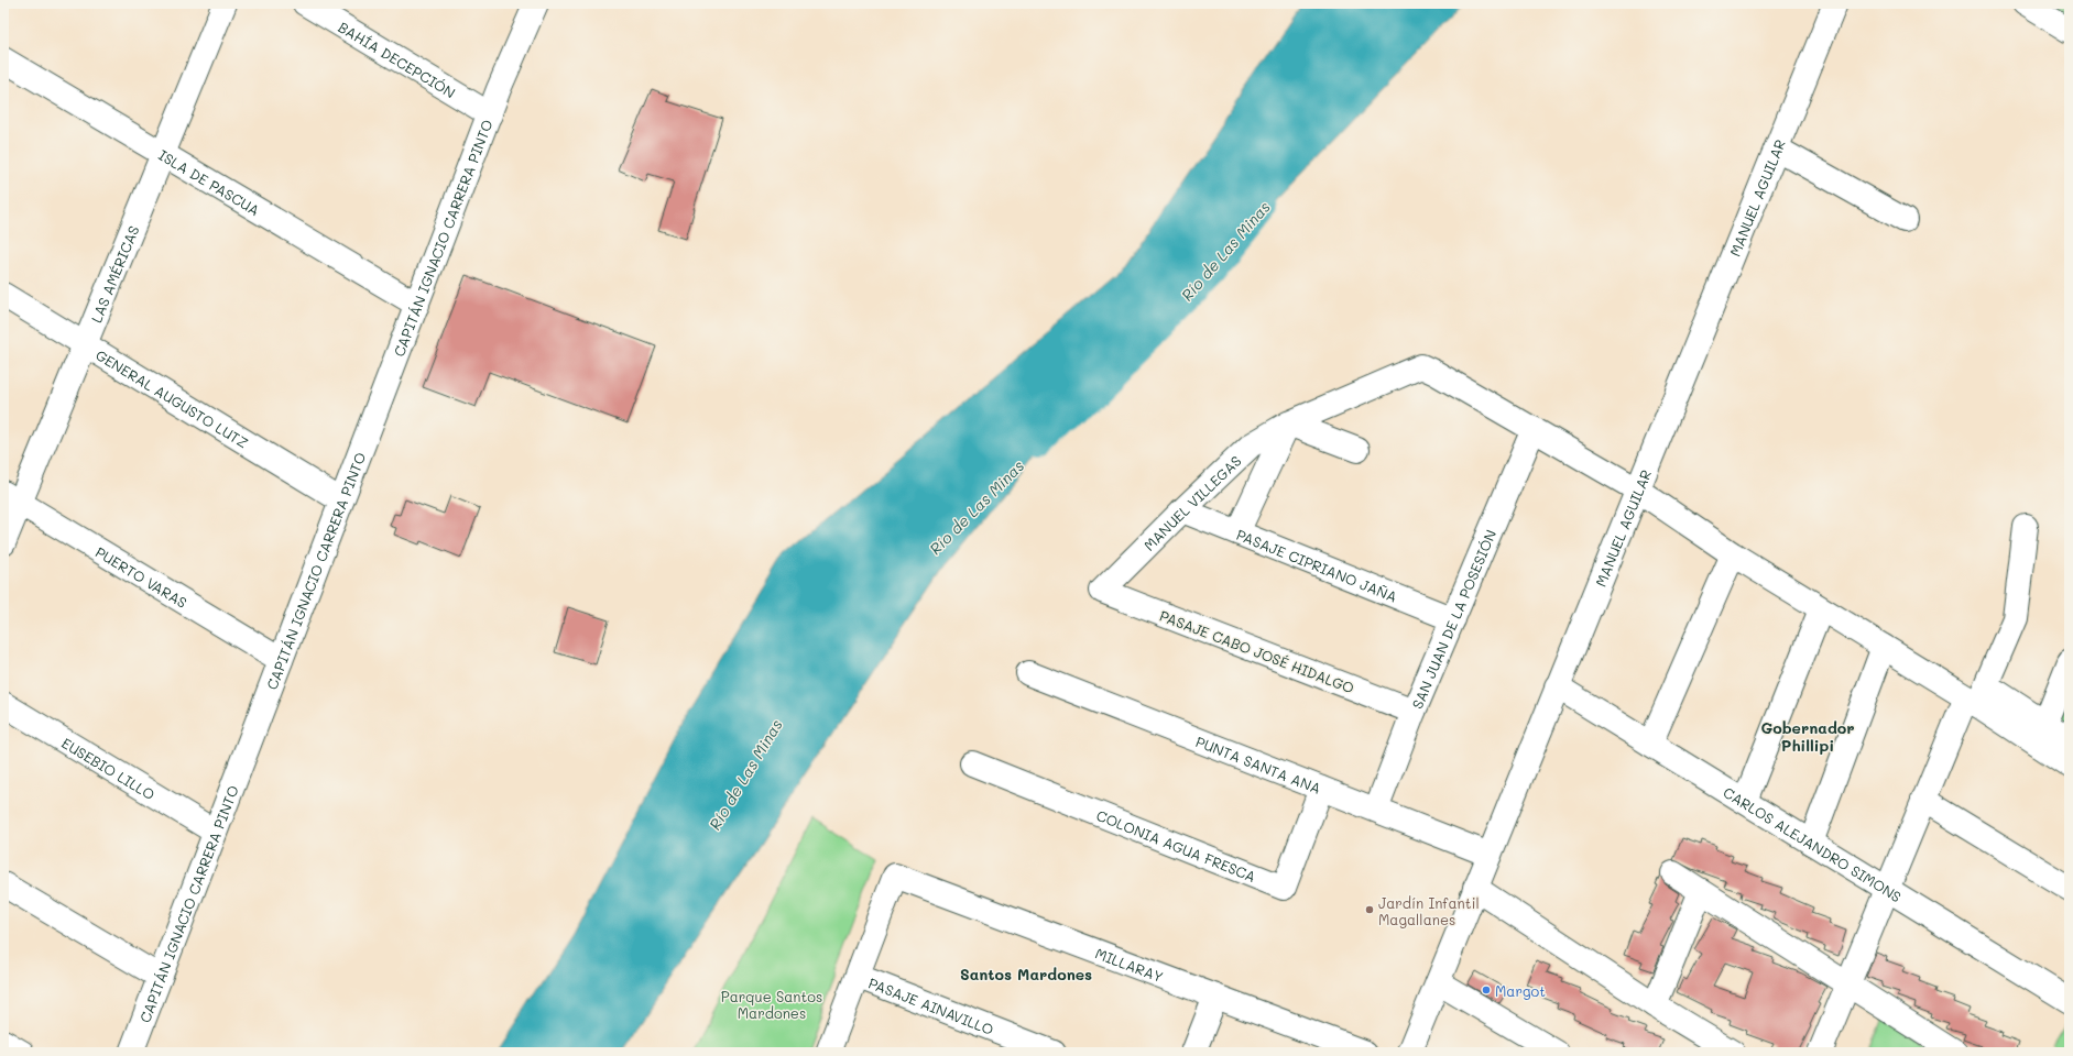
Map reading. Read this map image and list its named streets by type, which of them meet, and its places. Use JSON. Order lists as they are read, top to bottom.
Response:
{
  "streets": {
    "street": [
      "BAHÍA DECEPCIÓN",
      "ISLA DE PASCUA",
      "MANUEL AGUILAR",
      "CAPITÁN IGNACIO CARRERA PINTO",
      "LAS AMÉRICAS",
      "GENERAL AUGUSTO LUTZ",
      "MANUEL VILLEGAS",
      "PASAJE CIPRIANO JAÑA",
      "PUERTO VARAS",
      "SAN JUAN DE LA POSESIÓN",
      "PASAJE CABO JOSÉ HIDALGO",
      "PUNTA SANTA ANA",
      "EUSEBIO LILLO",
      "CARLOS ALEJANDRO SIMONS",
      "COLONIA AGUA FRESCA",
      "MILLARAY",
      "PASAJE AINAVILLO"
    ]
  },
  "crossings": [
    ["BAHÍA DECEPCIÓN", "CAPITÁN IGNACIO CARRERA PINTO"],
    ["ISLA DE PASCUA", "CAPITÁN IGNACIO CARRERA PINTO"],
    ["ISLA DE PASCUA", "LAS AMÉRICAS"],
    ["MANUEL AGUILAR", "PUNTA SANTA ANA"],
    ["MANUEL AGUILAR", "CARLOS ALEJANDRO SIMONS"],
    ["CAPITÁN IGNACIO CARRERA PINTO", "GENERAL AUGUSTO LUTZ"],
    ["CAPITÁN IGNACIO CARRERA PINTO", "PUERTO VARAS"],
    ["CAPITÁN IGNACIO CARRERA PINTO", "EUSEBIO LILLO"],
    ["LAS AMÉRICAS", "GENERAL AUGUSTO LUTZ"],
    ["LAS AMÉRICAS", "PUERTO VARAS"],
    ["MANUEL VILLEGAS", "PASAJE CIPRIANO JAÑA"],
    ["MANUEL VILLEGAS", "SAN JUAN DE LA POSESIÓN"],
    ["MANUEL VILLEGAS", "PASAJE CABO JOSÉ HIDALGO"],
    ["PASAJE CIPRIANO JAÑA", "SAN JUAN DE LA POSESIÓN"],
    ["SAN JUAN DE LA POSESIÓN", "PASAJE CABO JOSÉ HIDALGO"],
    ["SAN JUAN DE LA POSESIÓN", "PUNTA SANTA ANA"],
    ["PUNTA SANTA ANA", "COLONIA AGUA FRESCA"],
    ["MILLARAY", "PASAJE AINAVILLO"]
  ],
  "districts": ["Gobernador Phillipi", "Santos Mardones"],
  "water": ["Río de Las Minas"],
  "parks": ["Parque Santos Mardones"],
  "places": ["Jardín Infantil Magallanes", "Margot"]
}
